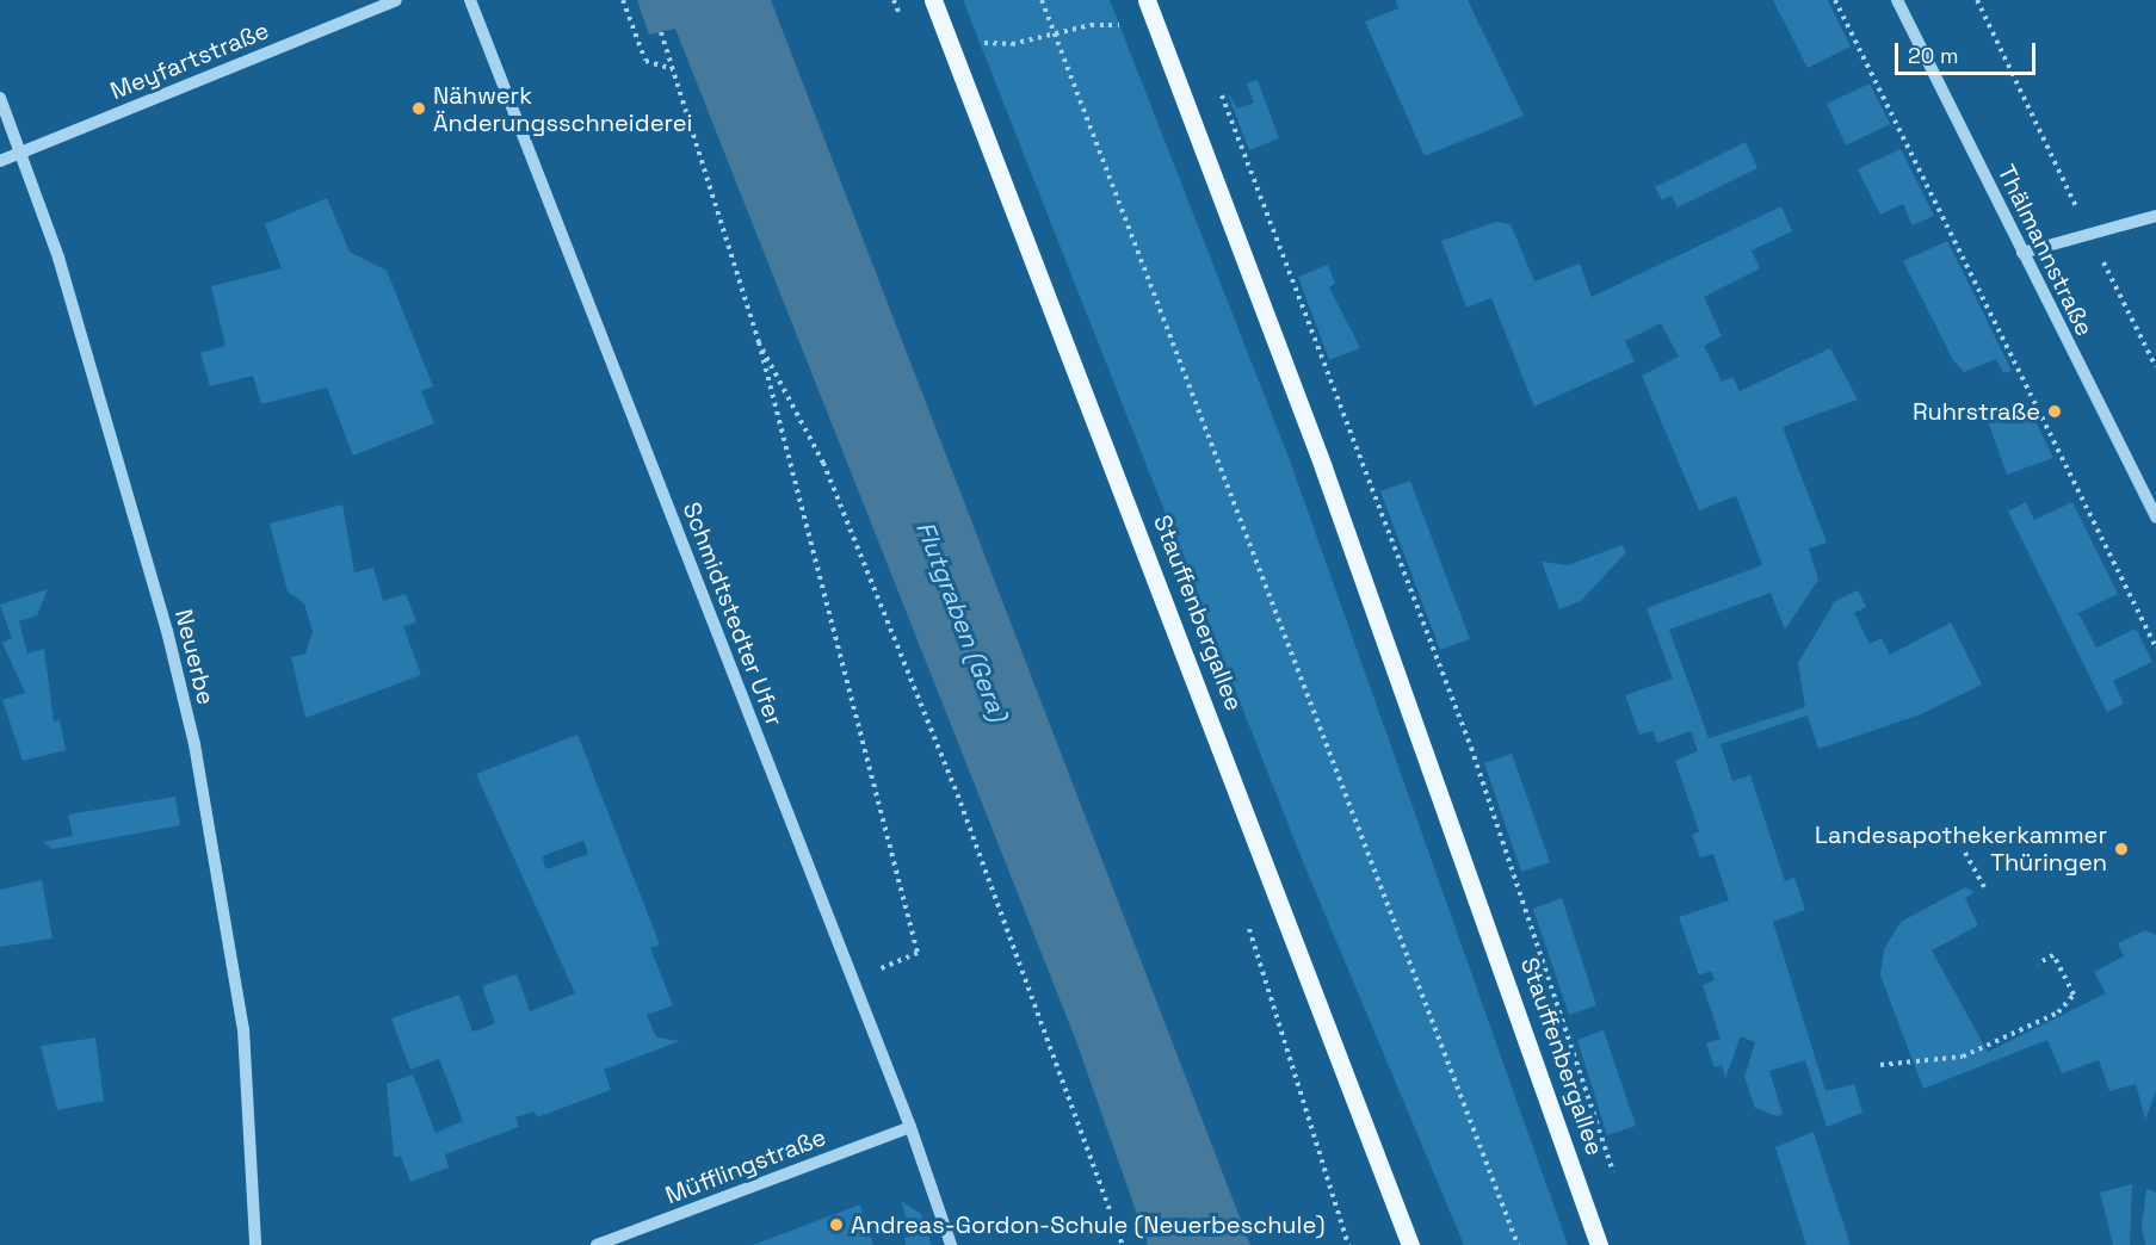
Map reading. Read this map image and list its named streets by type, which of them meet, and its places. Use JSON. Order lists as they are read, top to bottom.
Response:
{
  "streets": {
    "main road": ["Stauffenbergallee"],
    "street": [
      "Meyfartstraße",
      "Thälmannstraße",
      "Schmidtstedter Ufer",
      "Neuerbe",
      "Müfflingstraße"
    ]
  },
  "crossings": [
    ["Meyfartstraße", "Neuerbe"],
    ["Schmidtstedter Ufer", "Müfflingstraße"]
  ],
  "water": ["Flutgraben (Gera)"],
  "places": [
    "Nähwerk Änderungsschneiderei",
    "Ruhrstraße",
    "Landesapothekerkammer Thüringen",
    "Andreas-Gordon-Schule (Neuerbeschule)"
  ],
  "scale_bar": "20 m"
}
